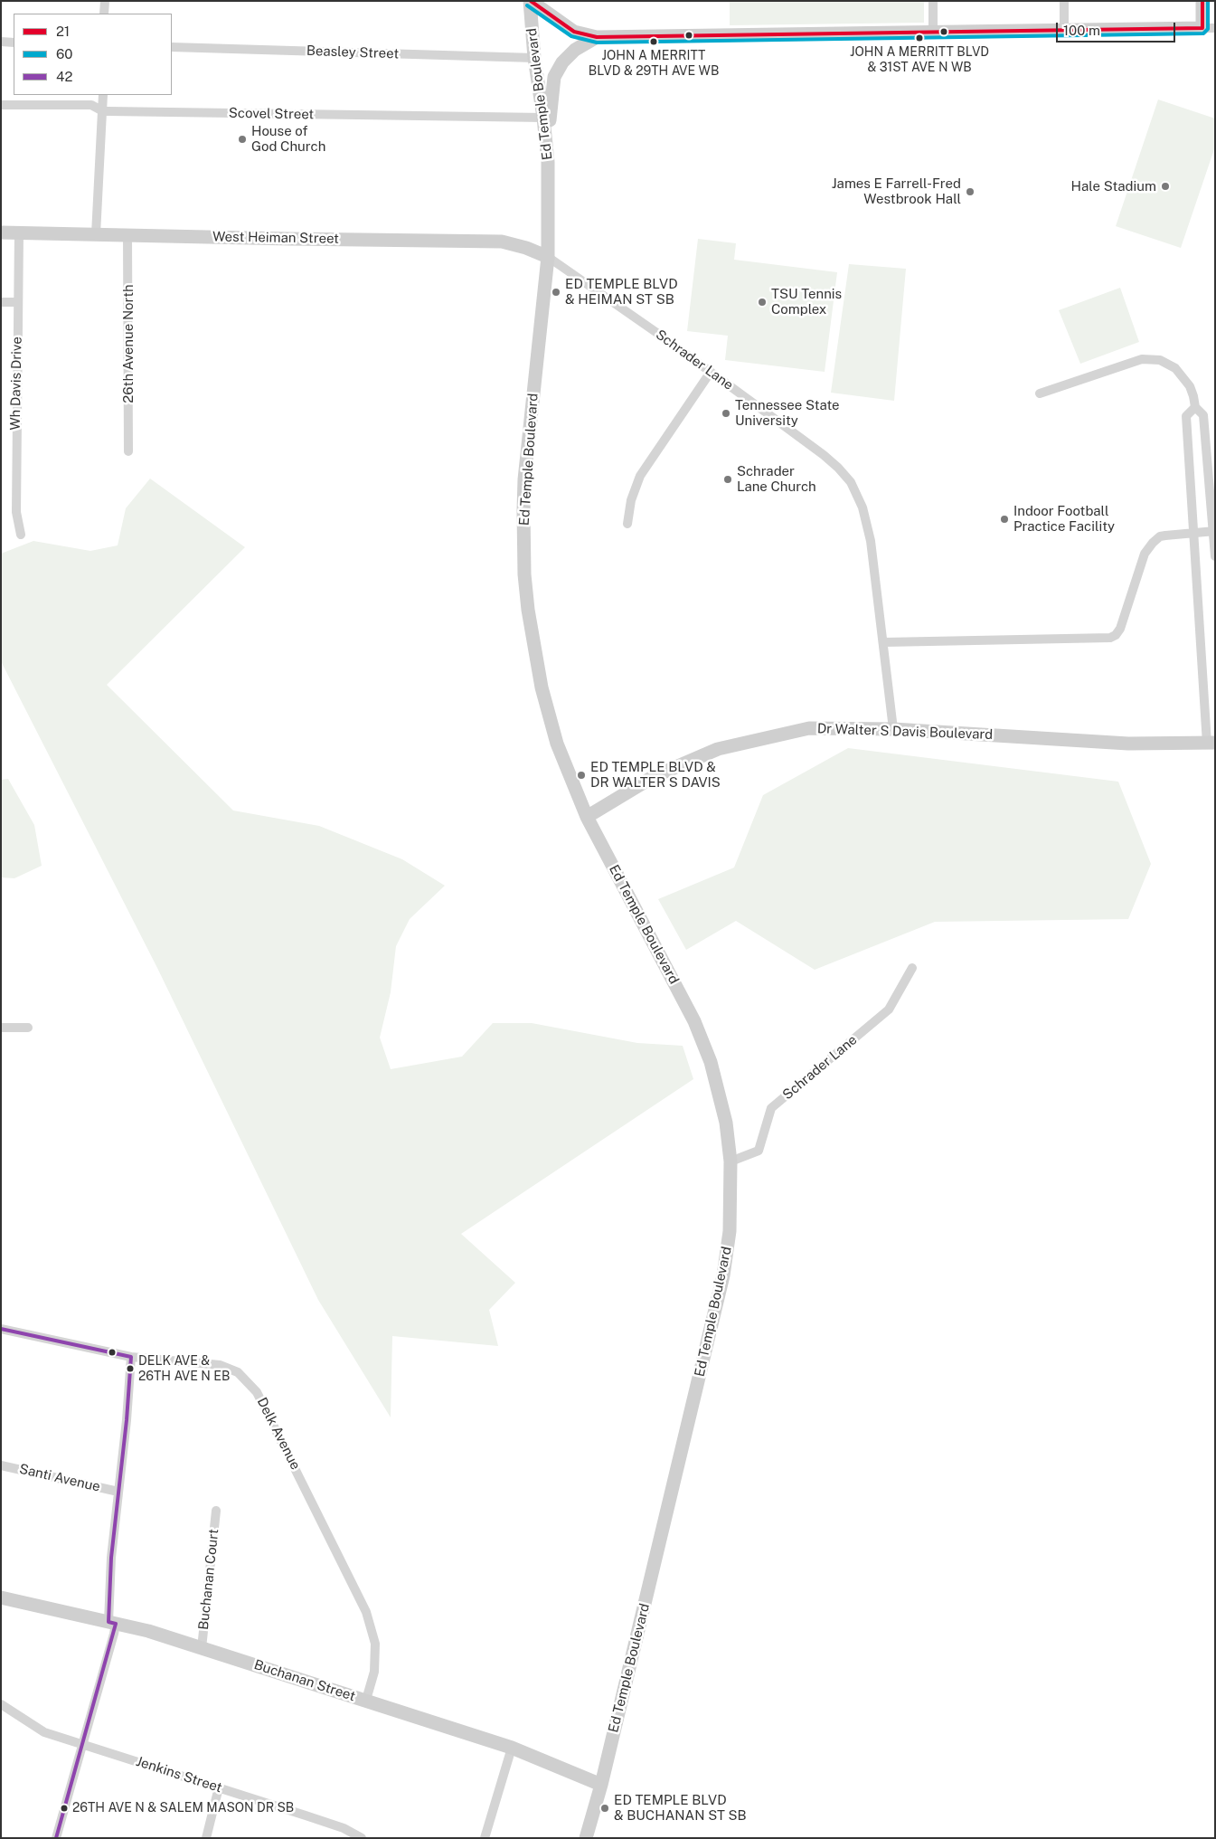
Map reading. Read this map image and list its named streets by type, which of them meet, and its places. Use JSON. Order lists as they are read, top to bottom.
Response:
{
  "streets": {
    "main road": [
      "Ed Temple Boulevard",
      "West Heiman Street",
      "Dr Walter S Davis Boulevard",
      "Buchanan Street"
    ],
    "street": [
      "Beasley Street",
      "Scovel Street",
      "26th Avenue North",
      "Schrader Lane",
      "Wh Davis Drive",
      "Delk Avenue",
      "Santi Avenue",
      "Buchanan Court",
      "Jenkins Street"
    ]
  },
  "crossings": [
    ["Beasley Street", "Ed Temple Boulevard"],
    ["Ed Temple Boulevard", "Scovel Street"],
    ["Ed Temple Boulevard", "West Heiman Street"],
    ["Ed Temple Boulevard", "Schrader Lane"],
    ["Ed Temple Boulevard", "Dr Walter S Davis Boulevard"],
    ["Ed Temple Boulevard", "Buchanan Street"],
    ["West Heiman Street", "26th Avenue North"],
    ["West Heiman Street", "Schrader Lane"],
    ["West Heiman Street", "Wh Davis Drive"],
    ["Schrader Lane", "Dr Walter S Davis Boulevard"],
    ["Delk Avenue", "Buchanan Street"],
    ["Buchanan Court", "Buchanan Street"]
  ],
  "places": [
    "JOHN A MERRITT BLVD & 31ST AVE N WB",
    "JOHN A MERRITT BLVD & 29TH AVE WB",
    "House of God Church",
    "Hale Stadium",
    "James E Farrell-Fred Westbrook Hall",
    "ED TEMPLE BLVD & HEIMAN ST SB",
    "TSU Tennis Complex",
    "Tennessee State University",
    "Schrader Lane Church",
    "Indoor Football Practice Facility",
    "ED TEMPLE BLVD & DR WALTER S DAVIS",
    "DELK AVE & 26TH AVE N EB",
    "26TH AVE N & SALEM MASON DR SB",
    "ED TEMPLE BLVD & BUCHANAN ST SB"
  ],
  "lines": ["transit line 21", "transit line 60", "transit line 42"],
  "legend": ["21", "60", "42"],
  "scale_bar": "100 m"
}
